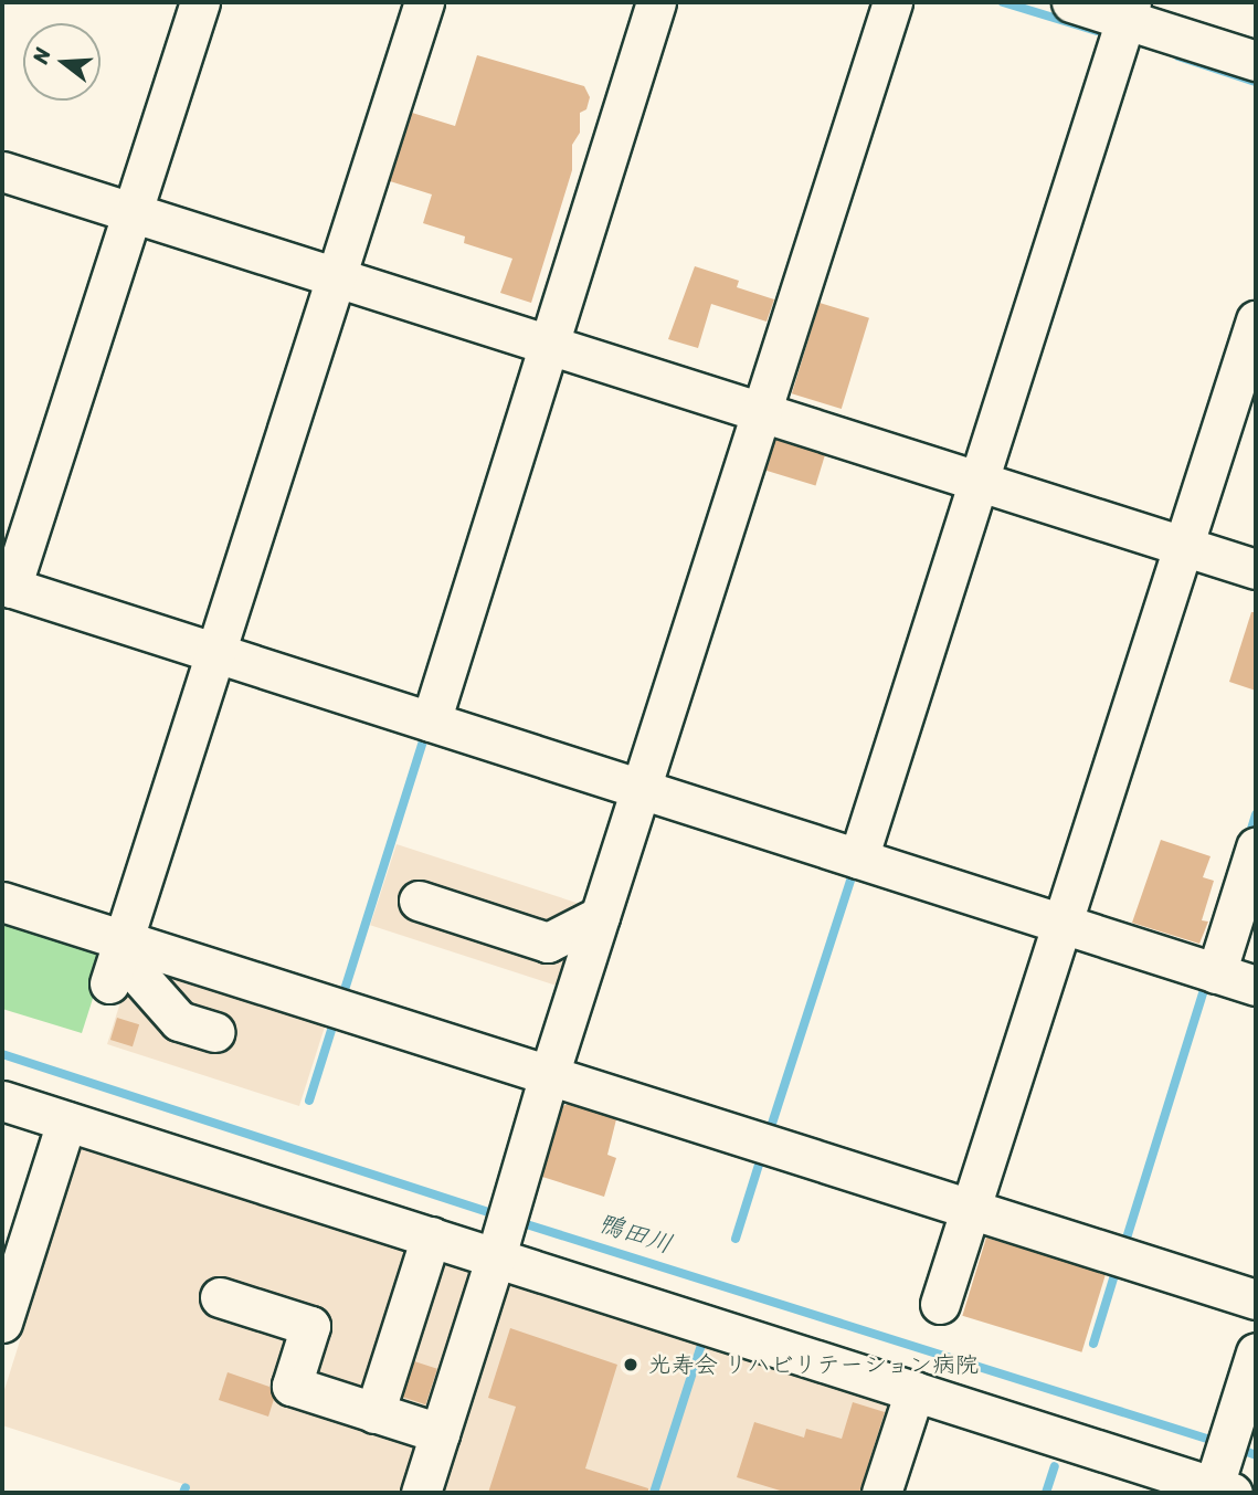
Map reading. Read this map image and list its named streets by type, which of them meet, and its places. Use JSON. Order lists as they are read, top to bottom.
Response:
{
  "water": ["鴨田川"],
  "places": ["光寿会 リハビリテーション病院"],
  "north": "left"
}
